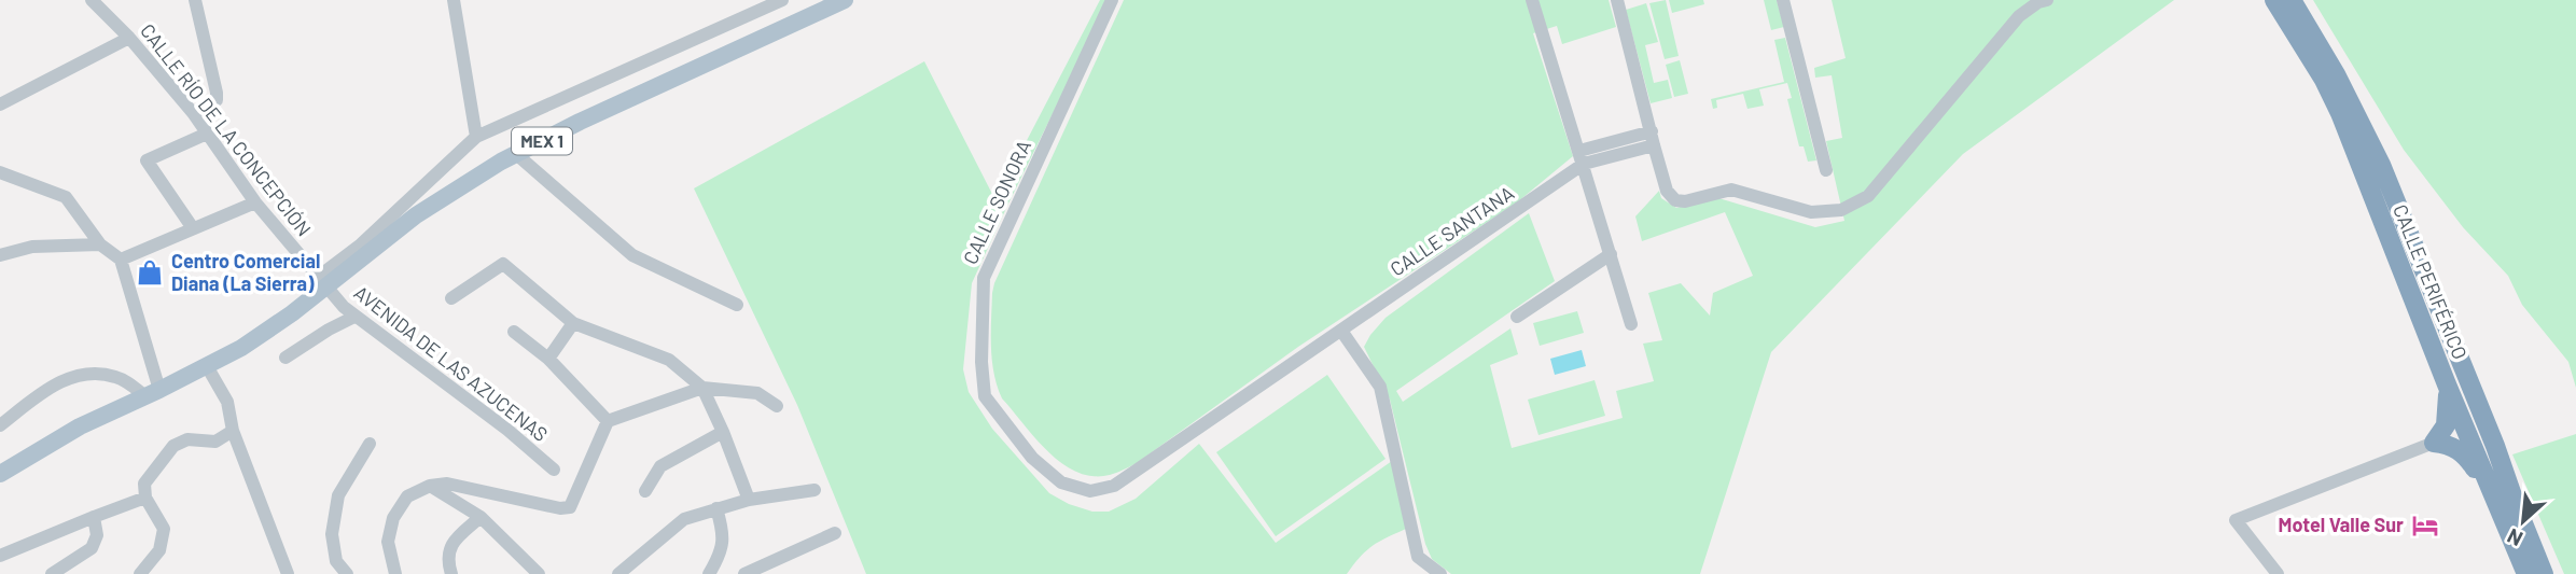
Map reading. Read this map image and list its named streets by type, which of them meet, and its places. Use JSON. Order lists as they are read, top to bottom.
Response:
{
  "streets": {
    "highway": ["CALLE PERIFÉRICO"],
    "main road": ["MEX 1"],
    "street": [
      "CALLE RÍO DE LA CONCEPCIÓN",
      "CALLE SONORA",
      "CALLE SANTANA",
      "AVENIDA DE LAS AZUCENAS"
    ]
  },
  "crossings": [
    ["CALLE RÍO DE LA CONCEPCIÓN", "MEX 1"],
    ["CALLE RÍO DE LA CONCEPCIÓN", "AVENIDA DE LAS AZUCENAS"],
    ["MEX 1", "AVENIDA DE LAS AZUCENAS"],
    ["CALLE SONORA", "CALLE SANTANA"]
  ],
  "places": {
    "shop": ["Centro Comercial Diana (La Sierra)"],
    "hotel": ["Motel Valle Sur"]
  },
  "north": "bottom left"
}
